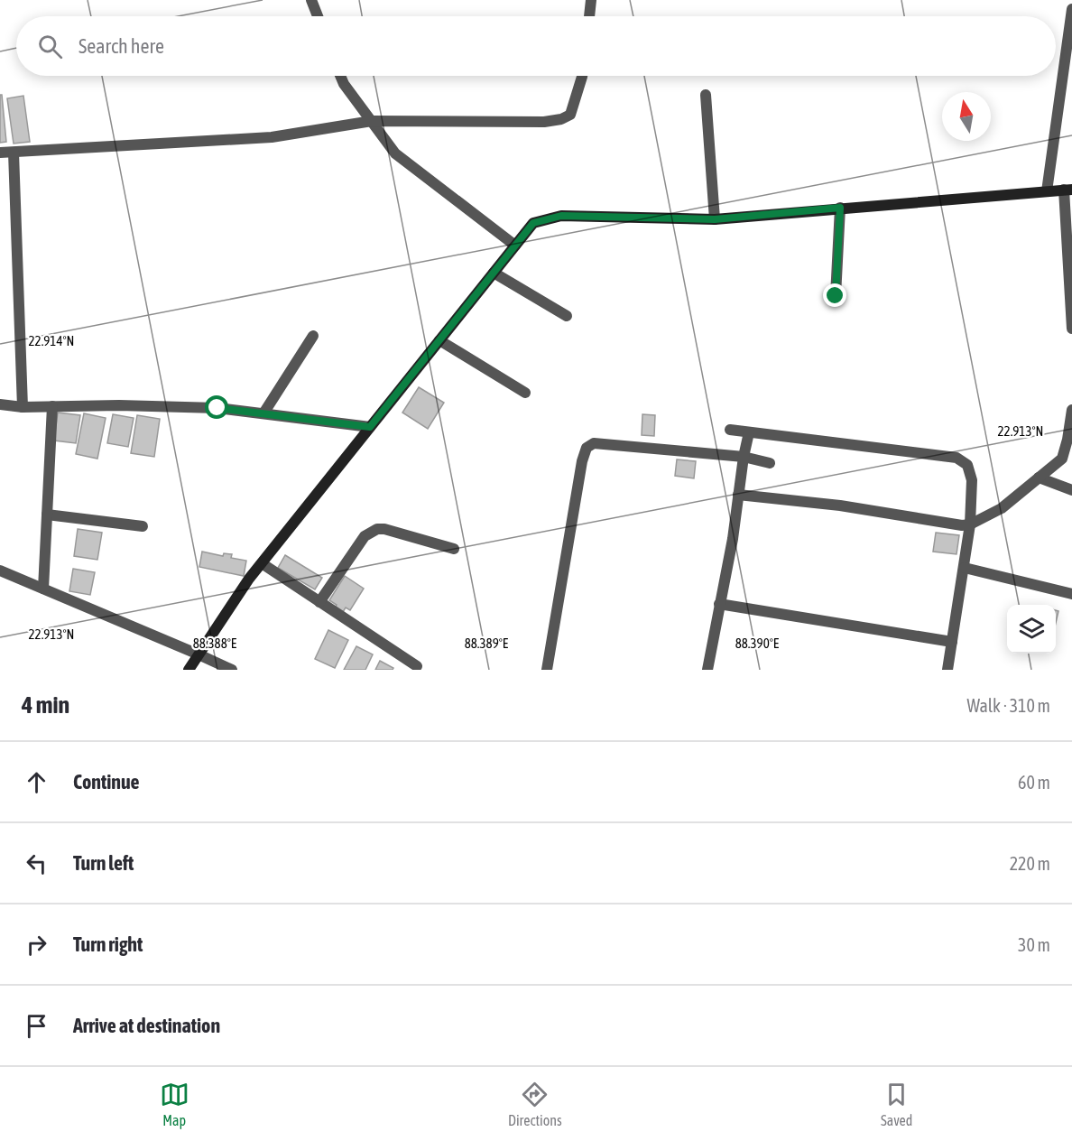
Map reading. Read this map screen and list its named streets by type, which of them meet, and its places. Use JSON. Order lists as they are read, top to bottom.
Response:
{
  "north": "top",
  "page": {
    "search": "Search here",
    "heading": ["4 min", "Walk · 310 m"],
    "list": [
      ["Continue", "60 m"],
      ["Turn left", "220 m"],
      ["Turn right", "30 m"],
      "Arrive at destination"
    ],
    "nav": ["Map", "Directions", "Saved"]
  },
  "coordinates": [
    "22.914°N",
    "22.913°N",
    "88.388°E",
    "88.389°E",
    "88.390°E"
  ]
}
